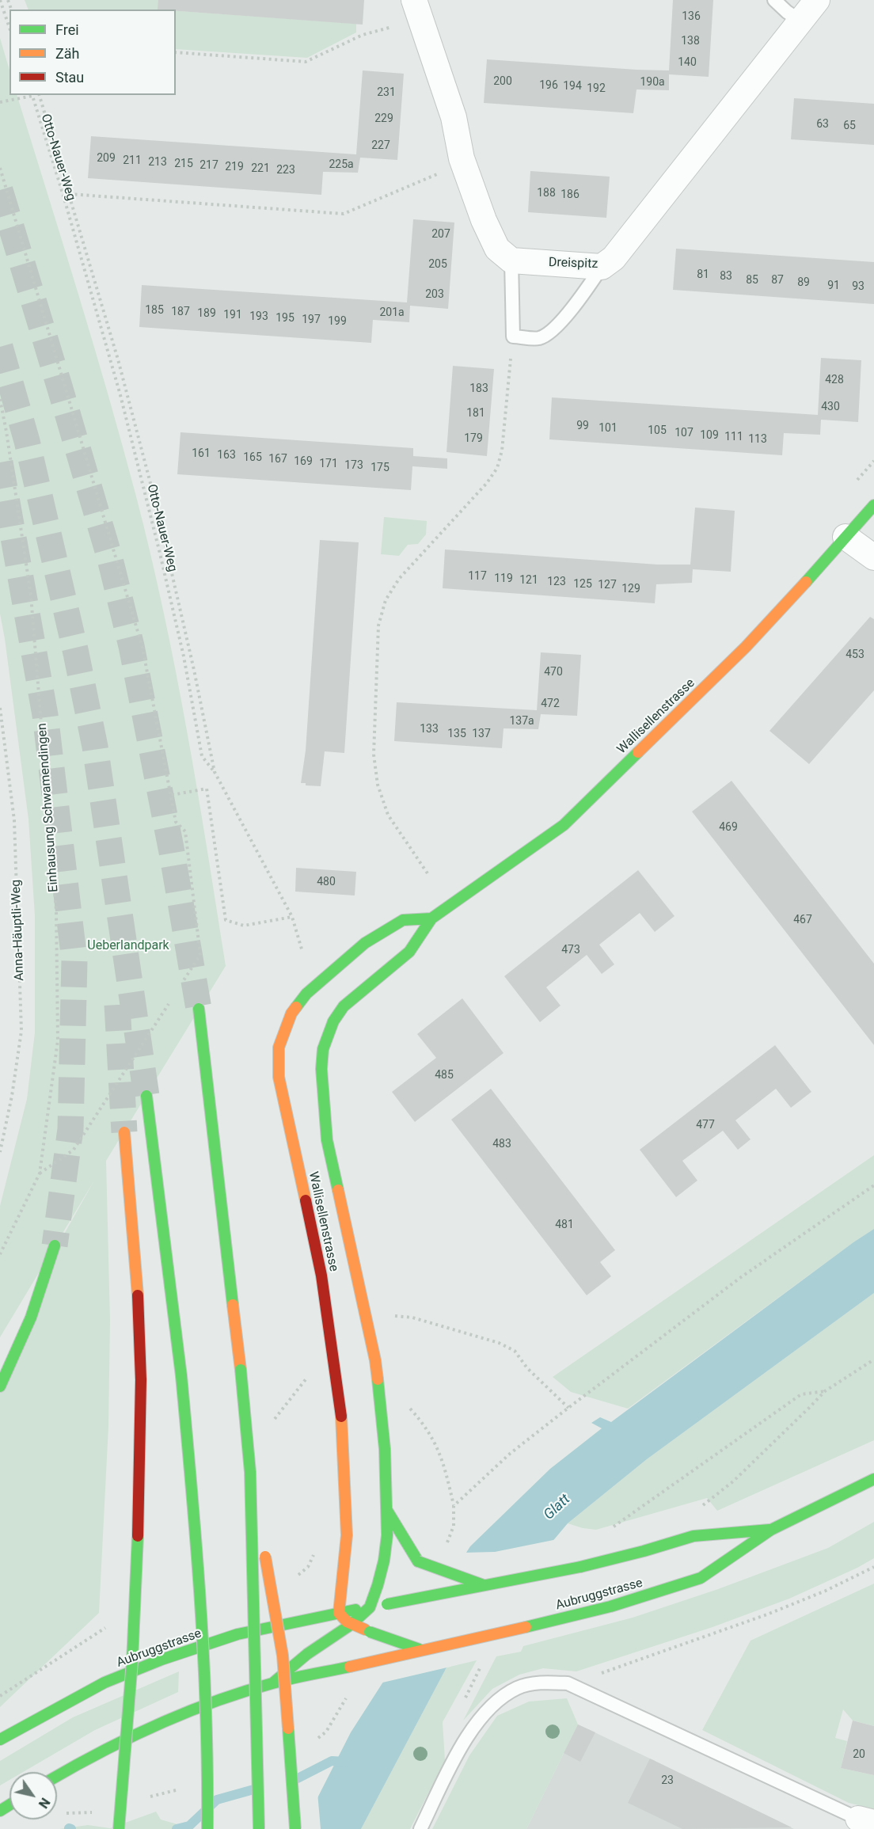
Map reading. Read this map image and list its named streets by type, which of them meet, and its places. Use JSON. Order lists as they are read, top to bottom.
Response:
{
  "streets": {
    "main road": ["Wallisellenstrasse", "Aubruggstrasse"],
    "street": ["Dreispitz"],
    "path": ["Otto-Nauer-Weg", "Einhausung Schwamendingen", "Anna-Häuptli-Weg"]
  },
  "crossings": [
    ["Wallisellenstrasse", "Aubruggstrasse"]
  ],
  "water": ["Glatt"],
  "parks": ["Ueberlandpark"],
  "house_numbers": [
    "136",
    "138",
    "140",
    "200",
    "190a",
    "196",
    "194",
    "192",
    "231",
    "229",
    "63",
    "65",
    "227",
    "209",
    "211",
    "213",
    "215",
    "225a",
    "217",
    "219",
    "221",
    "223",
    "188",
    "186",
    "207",
    "205",
    "81",
    "83",
    "85",
    "87",
    "89",
    "91",
    "93",
    "203",
    "185",
    "187",
    "201a",
    "189",
    "191",
    "193",
    "195",
    "197",
    "199",
    "428",
    "183",
    "430",
    "181",
    "99",
    "101",
    "105",
    "107",
    "109",
    "111",
    "179",
    "113",
    "161",
    "163",
    "165",
    "167",
    "169",
    "171",
    "173",
    "175",
    "117",
    "119",
    "121",
    "123",
    "125",
    "127",
    "129",
    "453",
    "470",
    "472",
    "137a",
    "133",
    "135",
    "137",
    "469",
    "480",
    "467",
    "473",
    "485",
    "477",
    "483",
    "481",
    "20",
    "23"
  ],
  "legend": ["Frei", "Zäh", "Stau"],
  "north": "bottom right"
}
